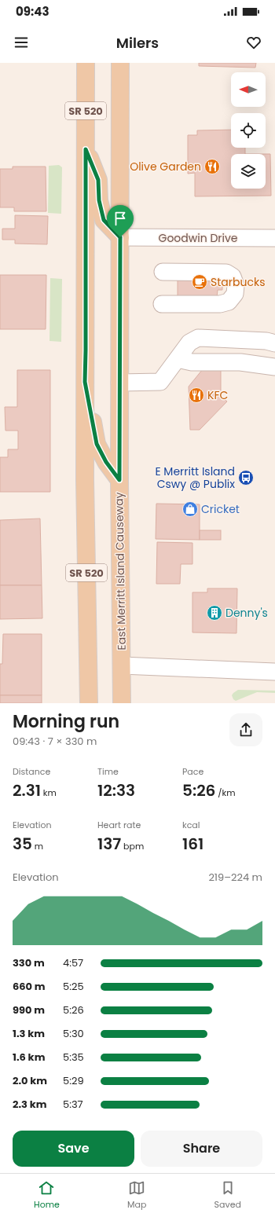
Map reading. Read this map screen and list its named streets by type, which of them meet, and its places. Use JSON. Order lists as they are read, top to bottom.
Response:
{
  "streets": {
    "main road": ["SR 520", "East Merritt Island Causeway"],
    "street": ["Goodwin Drive"]
  },
  "crossings": [
    ["Goodwin Drive", "East Merritt Island Causeway"]
  ],
  "places": {
    "restaurant": ["Olive Garden", "KFC"],
    "cafe": ["Starbucks"],
    "bus stop": ["E Merritt Island Cswy @ Publix"],
    "shop": ["Cricket"],
    "building": ["Denny's"]
  },
  "north": "left",
  "page": {
    "status": "09:43",
    "header": "Milers",
    "heading": ["Morning run", "09:43 · 7 × 330 m"],
    "stats": [
      ["Distance", "2.31 km"],
      ["Time", "12:33"],
      ["Pace", "5:26 /km"],
      ["Elevation", "35 m"],
      ["Heart rate", "137 bpm"],
      ["kcal", "161"]
    ],
    "chart": ["Elevation", "219–224 m"],
    "list": [
      {
        "name": "330 m",
        "note": "4:57"
      },
      {
        "name": "660 m",
        "note": "5:25"
      },
      {
        "name": "990 m",
        "note": "5:26"
      },
      {
        "name": "1.3 km",
        "note": "5:30"
      },
      {
        "name": "1.6 km",
        "note": "5:35"
      },
      {
        "name": "2.0 km",
        "note": "5:29"
      },
      {
        "name": "2.3 km",
        "note": "5:37"
      }
    ],
    "buttons": ["Save", "Share"],
    "tabs": ["Home", "Map", "Saved"]
  }
}
